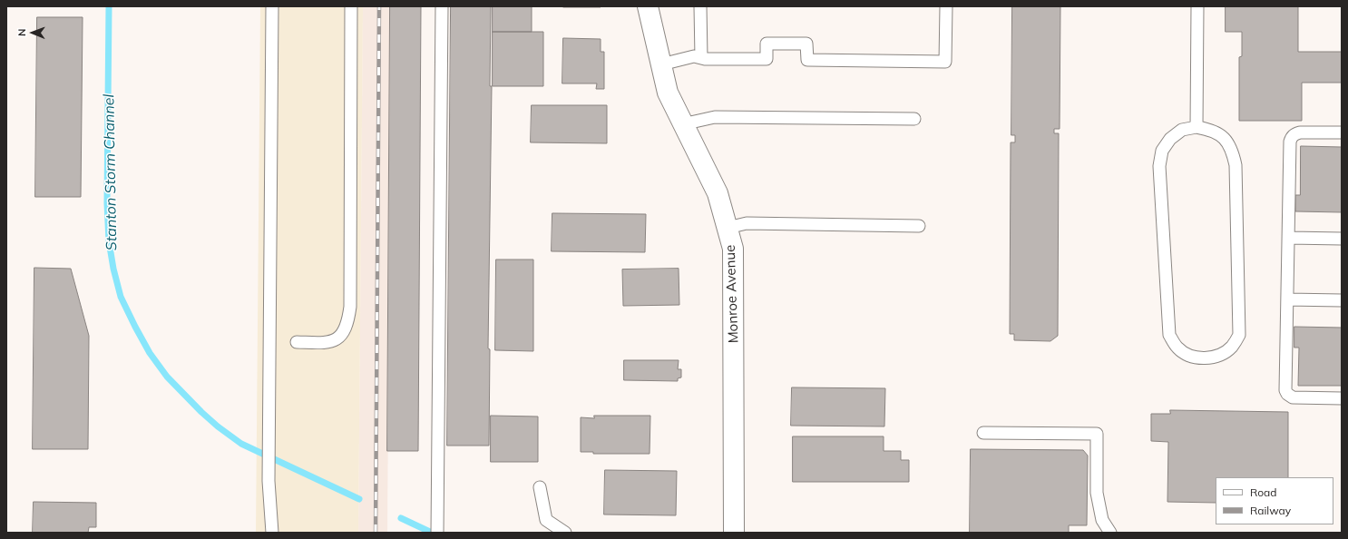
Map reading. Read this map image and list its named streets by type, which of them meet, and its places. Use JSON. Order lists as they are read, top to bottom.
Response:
{
  "streets": {
    "street": ["Monroe Avenue"]
  },
  "water": ["Stanton Storm Channel"],
  "legend": ["Road", "Railway"],
  "north": "left"
}
